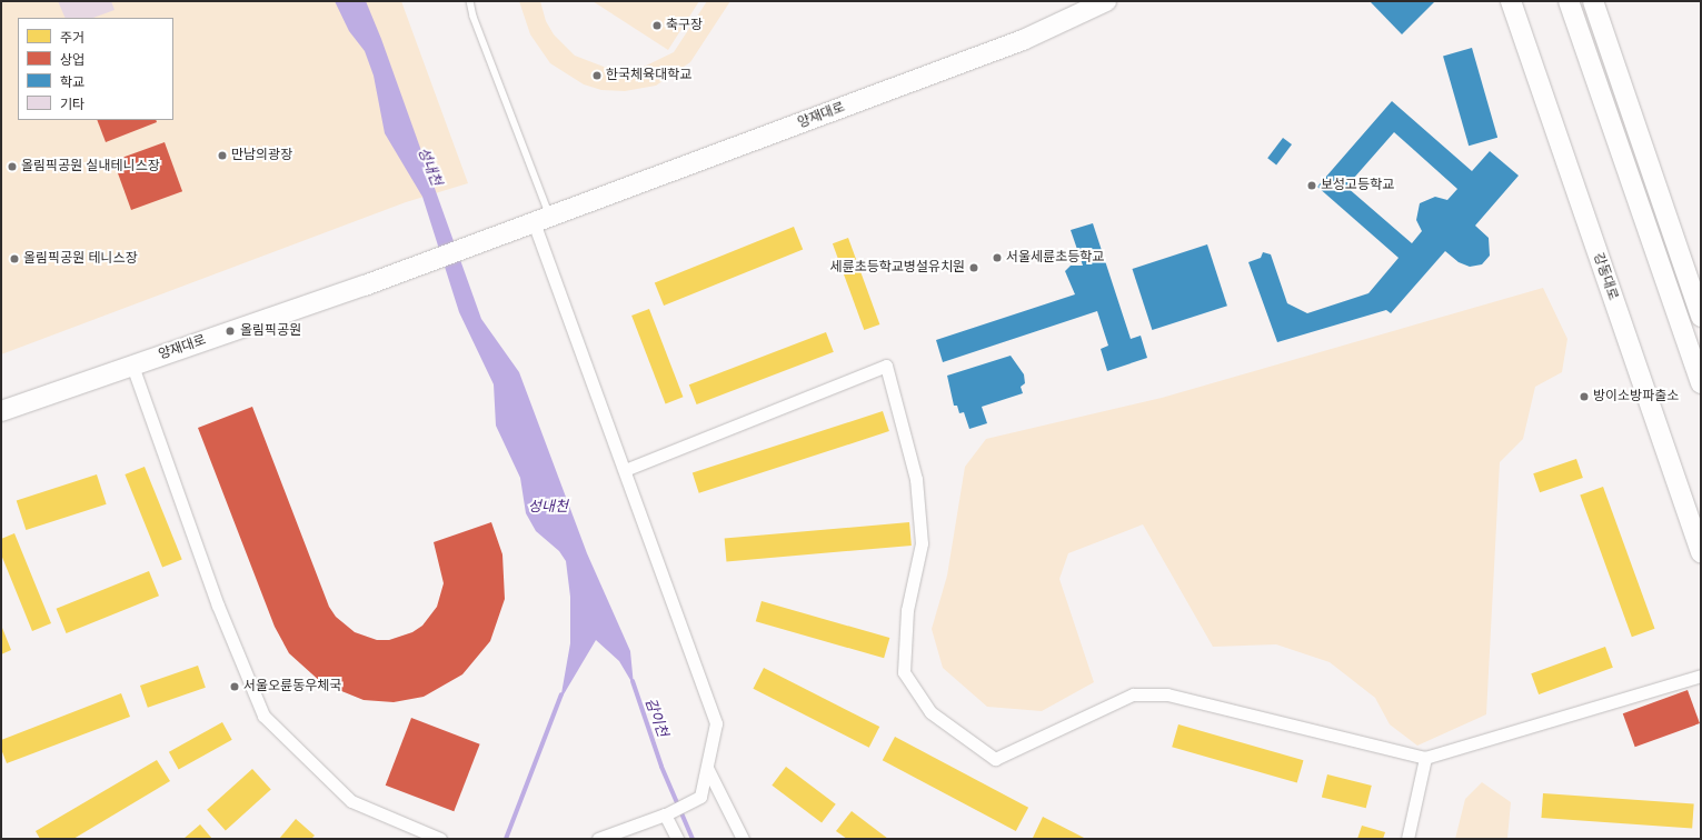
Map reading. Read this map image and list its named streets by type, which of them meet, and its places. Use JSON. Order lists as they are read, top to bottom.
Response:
{
  "streets": {
    "main road": ["양재대로", "강동대로"]
  },
  "water": ["성내천", "감이천"],
  "places": [
    "축구장",
    "한국체육대학교",
    "만남의광장",
    "올림픽공원 실내테니스장",
    "보성고등학교",
    "서울세륜초등학교",
    "올림픽공원 테니스장",
    "세륜초등학교병설유치원",
    "올림픽공원",
    "방이소방파출소",
    "서울오륜동우체국"
  ],
  "legend": [
    "주거",
    "상업",
    "학교",
    "기타"
  ]
}
